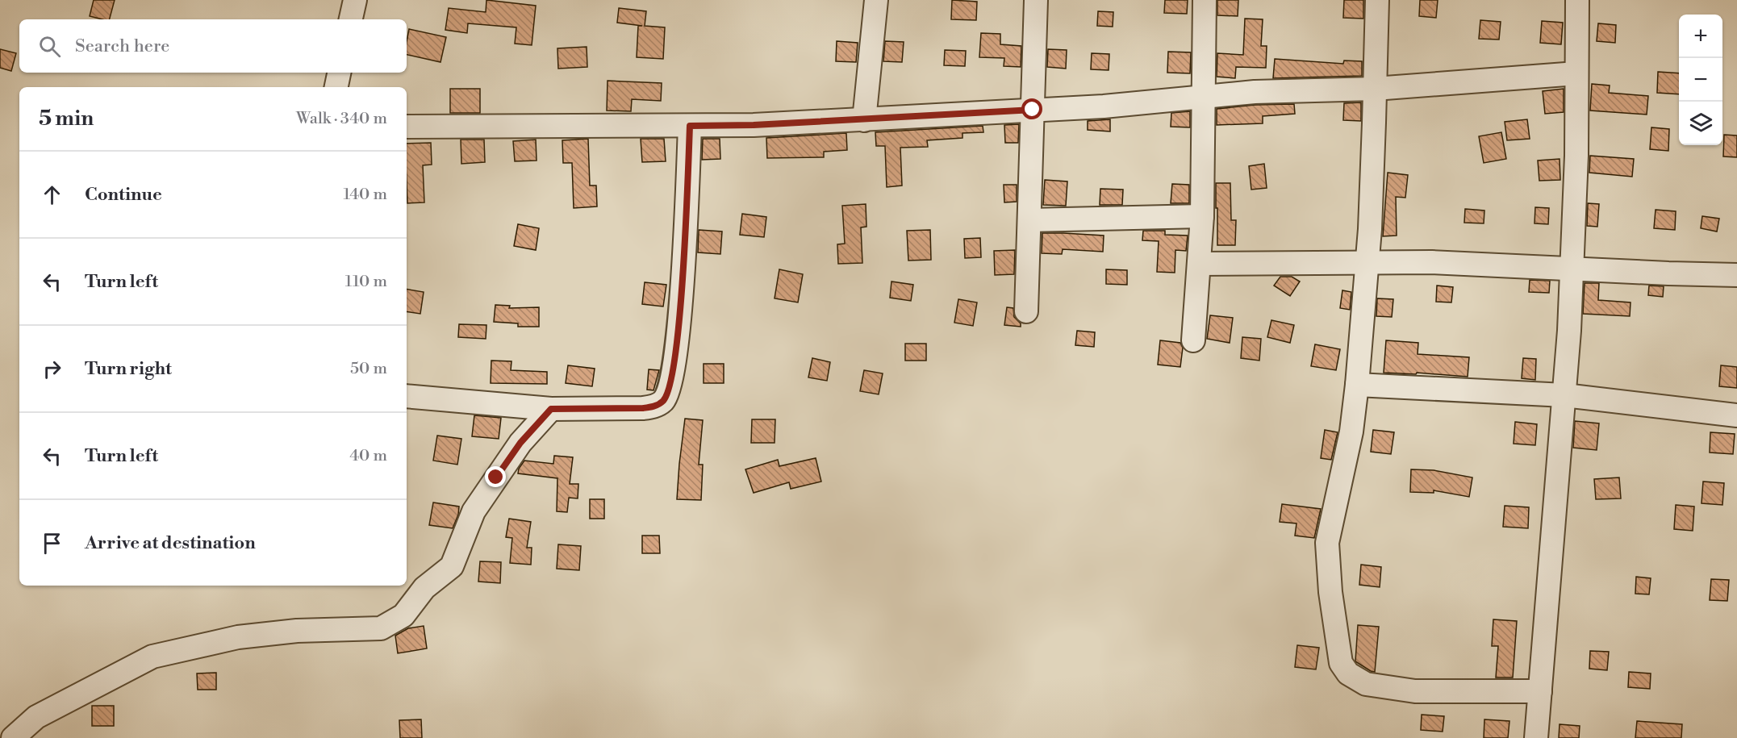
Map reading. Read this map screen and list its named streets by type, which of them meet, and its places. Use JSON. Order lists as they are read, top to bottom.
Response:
{
  "page": {
    "map_buttons": ["+", "−"],
    "search": "Search here",
    "heading": ["5 min", "Walk · 340 m"],
    "list": [
      ["Continue", "140 m"],
      ["Turn left", "110 m"],
      ["Turn right", "50 m"],
      ["Turn left", "40 m"],
      "Arrive at destination"
    ]
  }
}
